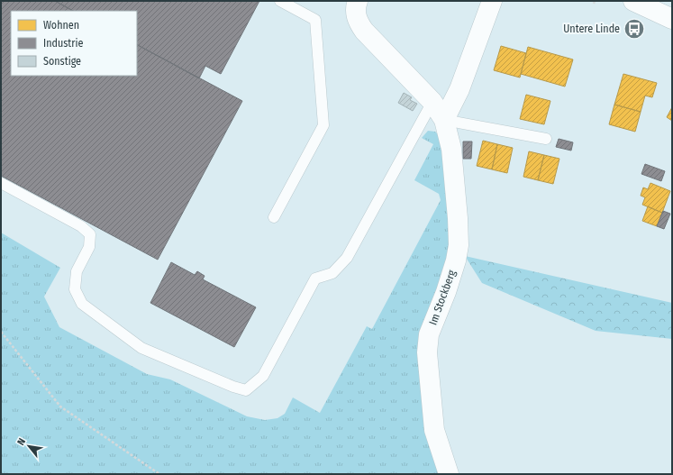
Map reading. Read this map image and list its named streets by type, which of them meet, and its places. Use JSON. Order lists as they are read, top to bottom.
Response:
{
  "streets": {
    "street": ["Im Stockberg"]
  },
  "places": {
    "bus stop": ["Untere Linde"]
  },
  "legend": ["Wohnen", "Industrie", "Sonstige"],
  "north": "top left"
}
